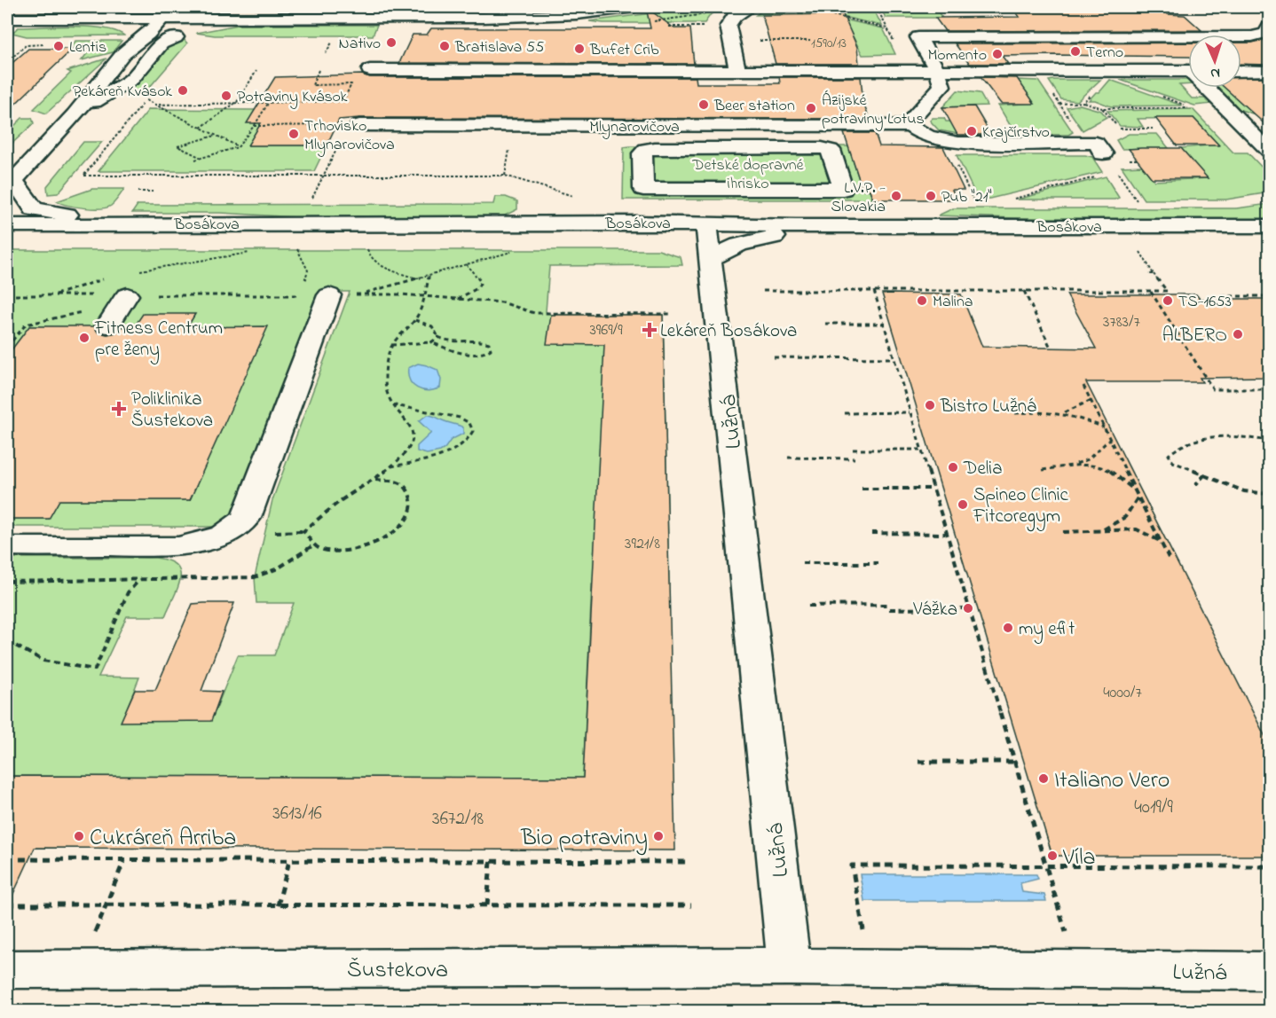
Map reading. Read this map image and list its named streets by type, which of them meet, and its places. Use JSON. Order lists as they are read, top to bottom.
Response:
{
  "streets": {
    "street": [
      "Mlynarovičova",
      "Bosákova",
      "Lužná",
      "Šustekova"
    ]
  },
  "crossings": [
    ["Bosákova", "Lužná"],
    ["Lužná", "Šustekova"]
  ],
  "parks": ["Detské dopravné ihrisko"],
  "places": {
    "other": [
      "Nativo",
      "Lentis",
      "Bratislava 55",
      "Bufet Crib",
      "Terno",
      "Momento",
      "Pekáreň Kvások",
      "Potraviny Kvások",
      "Beer station",
      "Ázijské potraviny Lotus",
      "Krajčírstvo",
      "Trhovisko Mlynarovičova",
      "L.V.P. - Slovakia",
      "Pub \"21\"",
      "Malina",
      "TS-1653",
      "ALBERO",
      "Fitness Centrum pre ženy",
      "Bistro Lužná",
      "Delia",
      "Spineo Clinic Fitcoregym",
      "Vážka",
      "my efit",
      "Italiano Vero",
      "Cukráreň Arriba",
      "Bio potraviny",
      "Víla"
    ],
    "health": ["Lekáreň Bosákova", "Poliklinika Šustekova"]
  },
  "house_numbers": [
    "1590/13",
    "3783/7",
    "3969/9",
    "3921/8",
    "4000/7",
    "4019/9",
    "3613/16",
    "3672/18"
  ],
  "north": "bottom"
}
